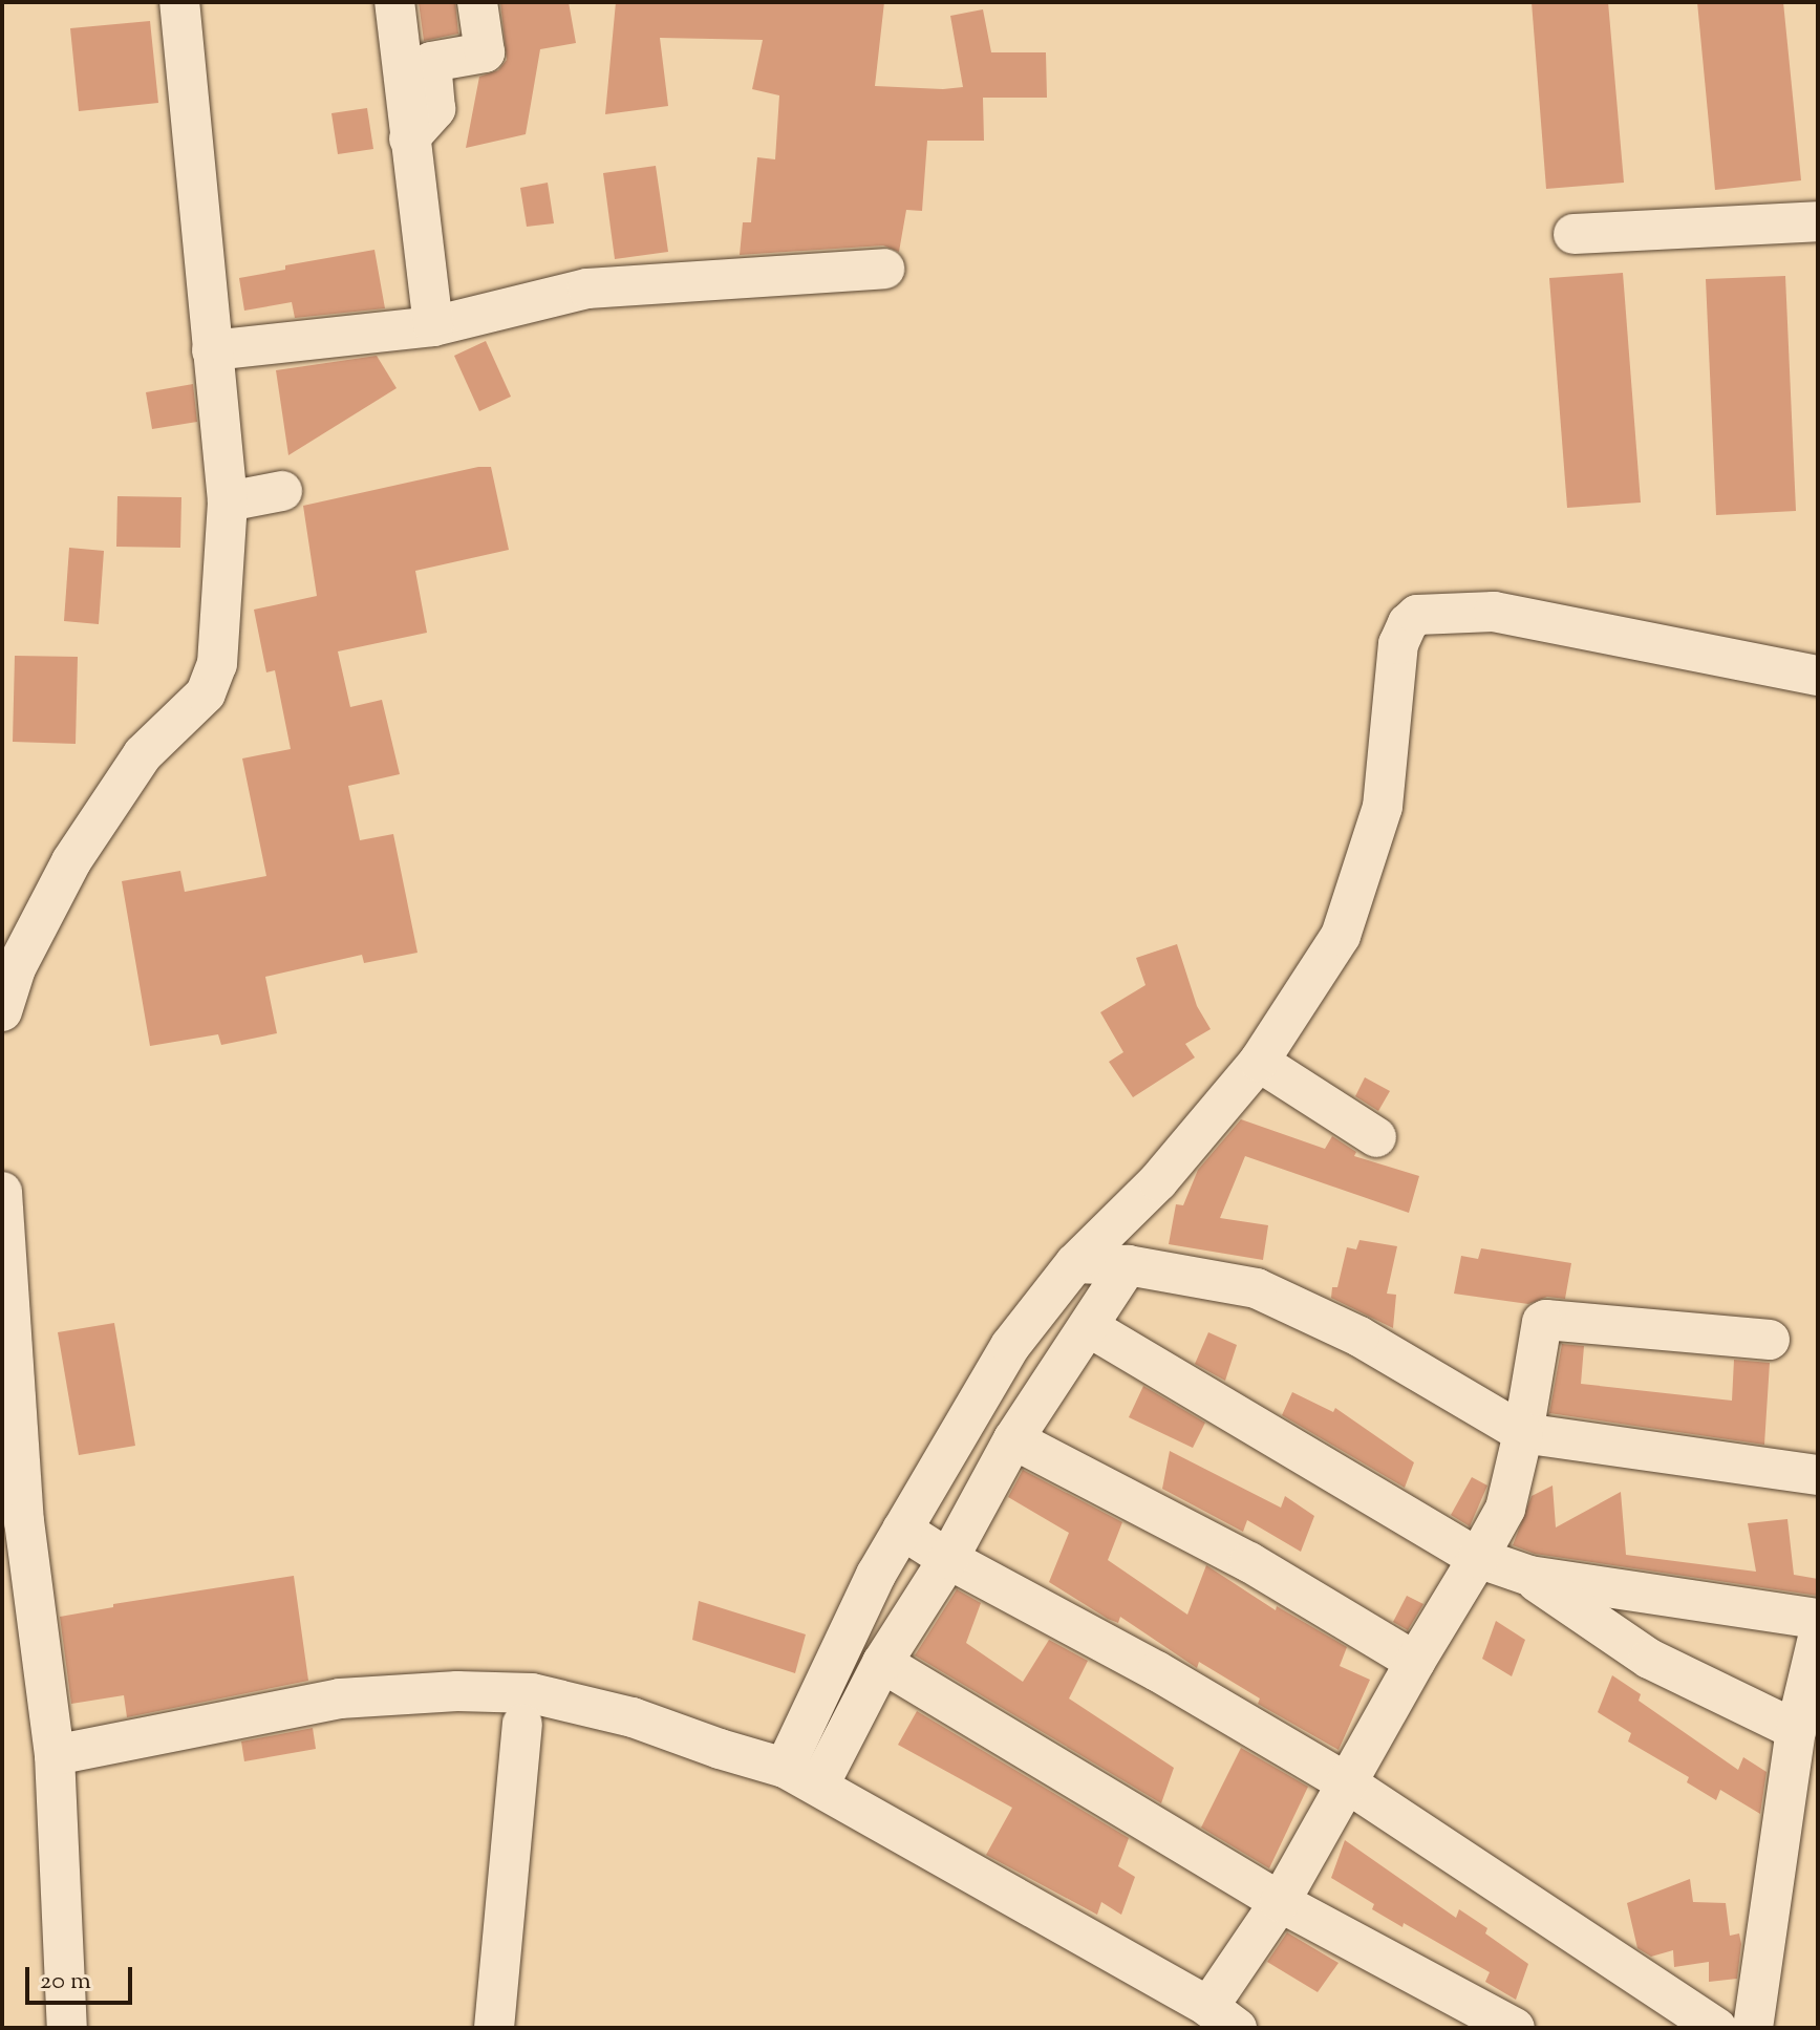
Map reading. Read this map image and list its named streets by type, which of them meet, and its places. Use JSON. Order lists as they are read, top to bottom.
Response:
{
  "scale_bar": "20 m"
}
